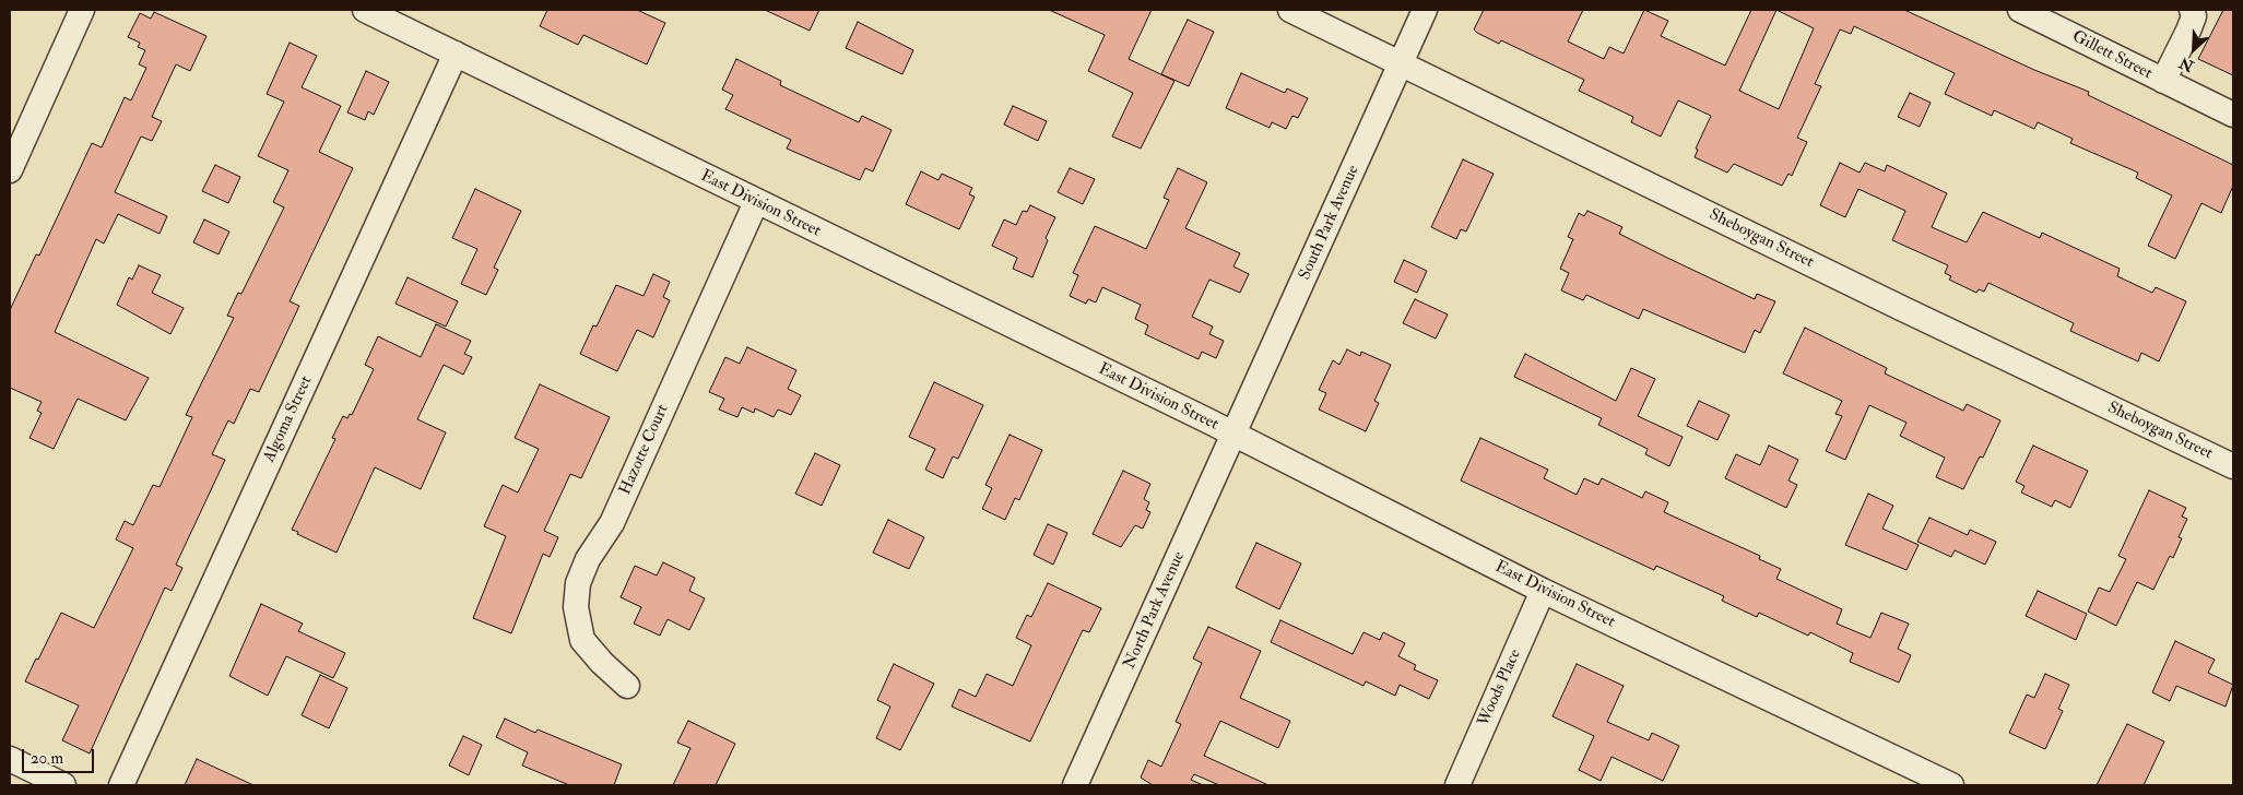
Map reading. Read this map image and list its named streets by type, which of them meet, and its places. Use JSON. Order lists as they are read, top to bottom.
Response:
{
  "streets": {
    "street": [
      "Gillett Street",
      "East Division Street",
      "South Park Avenue",
      "Sheboygan Street",
      "Algoma Street",
      "Hazotte Court",
      "North Park Avenue",
      "Woods Place"
    ]
  },
  "crossings": [
    ["East Division Street", "South Park Avenue"],
    ["East Division Street", "Algoma Street"],
    ["East Division Street", "Hazotte Court"],
    ["East Division Street", "North Park Avenue"],
    ["East Division Street", "Woods Place"],
    ["South Park Avenue", "Sheboygan Street"],
    ["South Park Avenue", "North Park Avenue"]
  ],
  "scale_bar": "20 m",
  "north": "bottom left"
}
